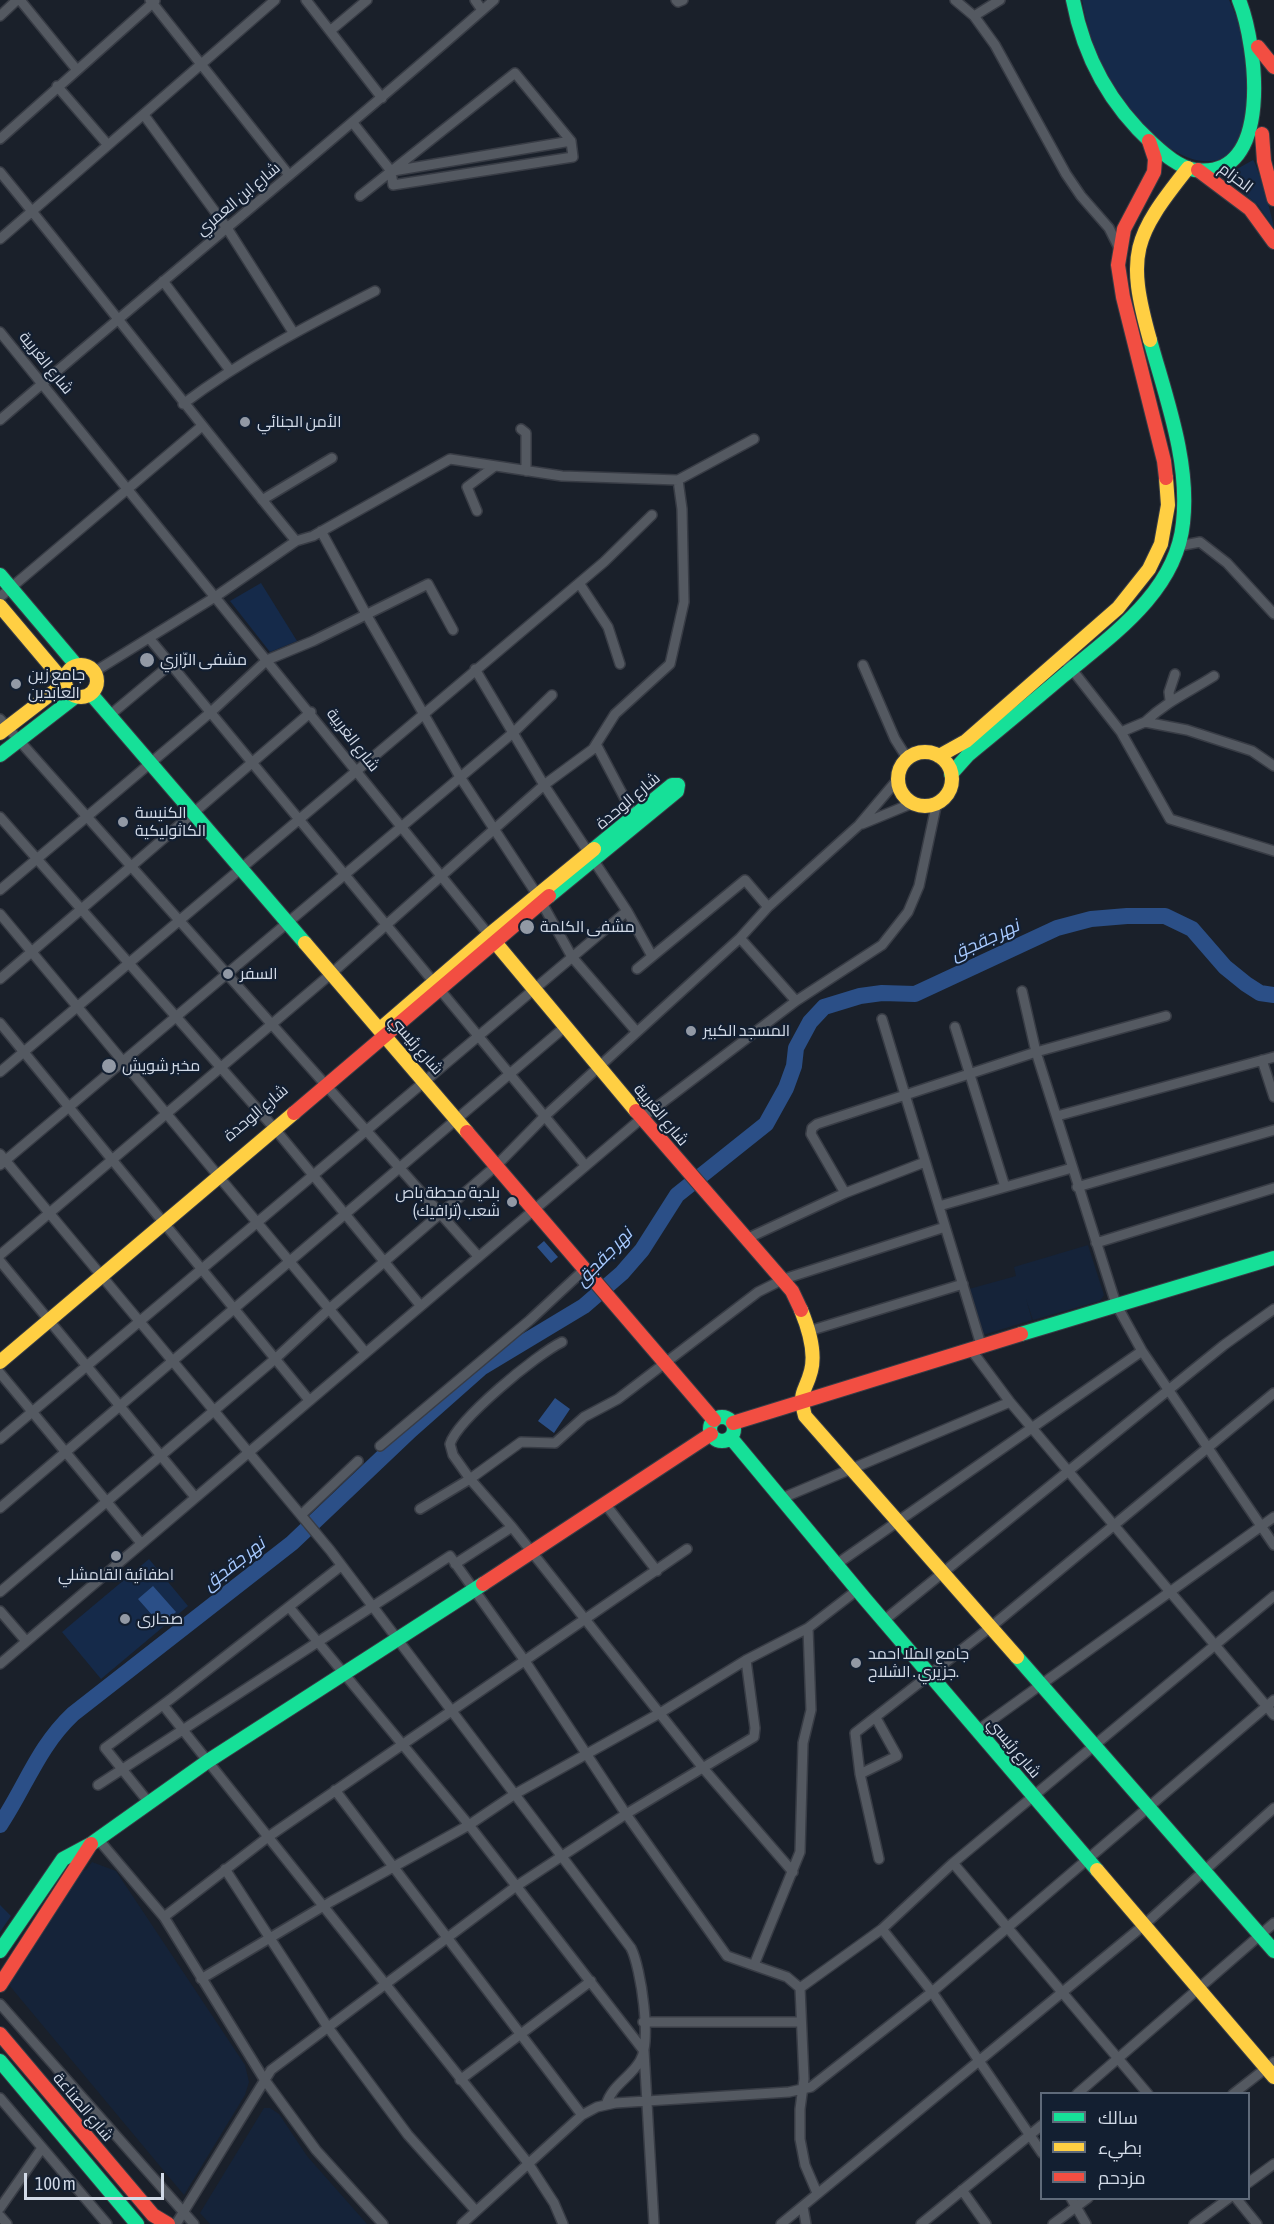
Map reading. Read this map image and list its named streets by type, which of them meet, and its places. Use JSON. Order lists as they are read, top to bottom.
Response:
{
  "streets": {
    "main road": [
      "الحزام",
      "شارع الغربية",
      "شارع الوحدة",
      "شارع رئيسي",
      "شارع الصناعة"
    ],
    "street": ["شارع ابن العمري"]
  },
  "crossings": [
    ["شارع ابن العمري", "شارع الغربية"],
    ["شارع الغربية", "شارع الوحدة"],
    ["شارع الوحدة", "شارع رئيسي"]
  ],
  "water": ["نهر جقجق"],
  "places": [
    "الأمن الجنائي",
    "مشفى الرّازي",
    "جامع زين العابدين",
    "الكنيسة الكاثوليكية",
    "مشفى الكلمة",
    "السفر",
    "المسجد الكبير",
    "مخبر شويش",
    "بلدية محطة باص شعب (ترافيك)",
    "اطفائية القامشلي",
    "صحارى",
    "جامع الملا احمد جزيري . الشلاح."
  ],
  "legend": ["سالك", "بطيء", "مزدحم"],
  "scale_bar": "100 m"
}
